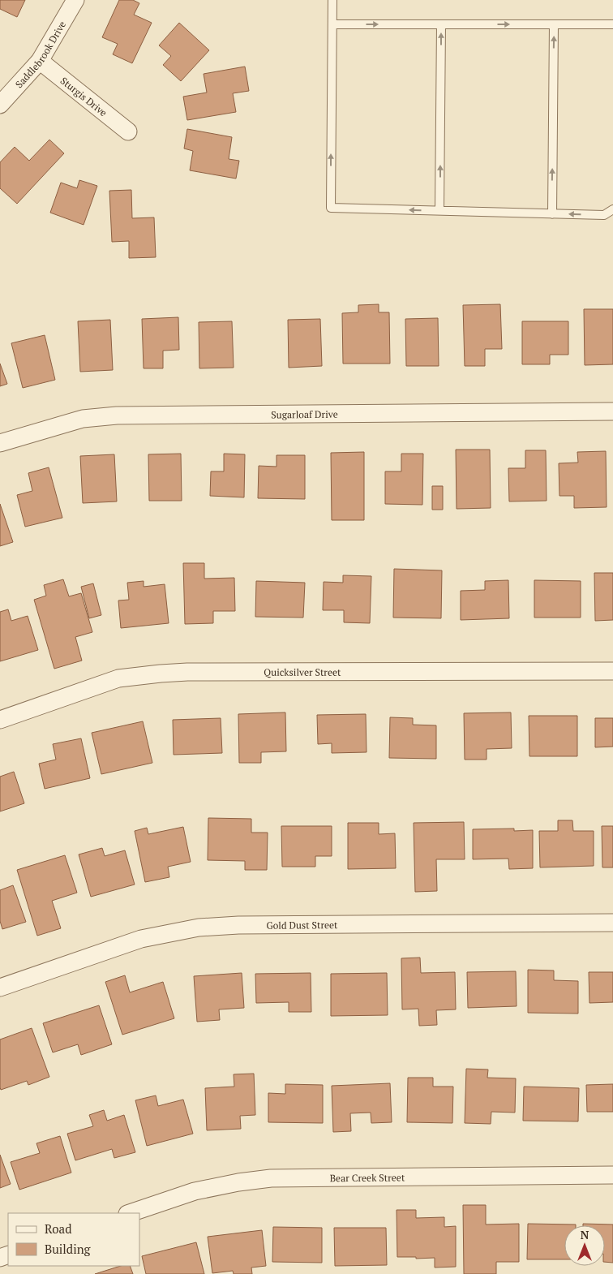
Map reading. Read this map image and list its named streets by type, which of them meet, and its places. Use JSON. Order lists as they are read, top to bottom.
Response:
{
  "streets": {
    "street": [
      "Saddlebrook Drive",
      "Sturgis Drive",
      "Sugarloaf Drive",
      "Quicksilver Street",
      "Gold Dust Street",
      "Bear Creek Street"
    ]
  },
  "crossings": [
    ["Saddlebrook Drive", "Sturgis Drive"]
  ],
  "legend": ["Road", "Building"],
  "north": "top"
}
